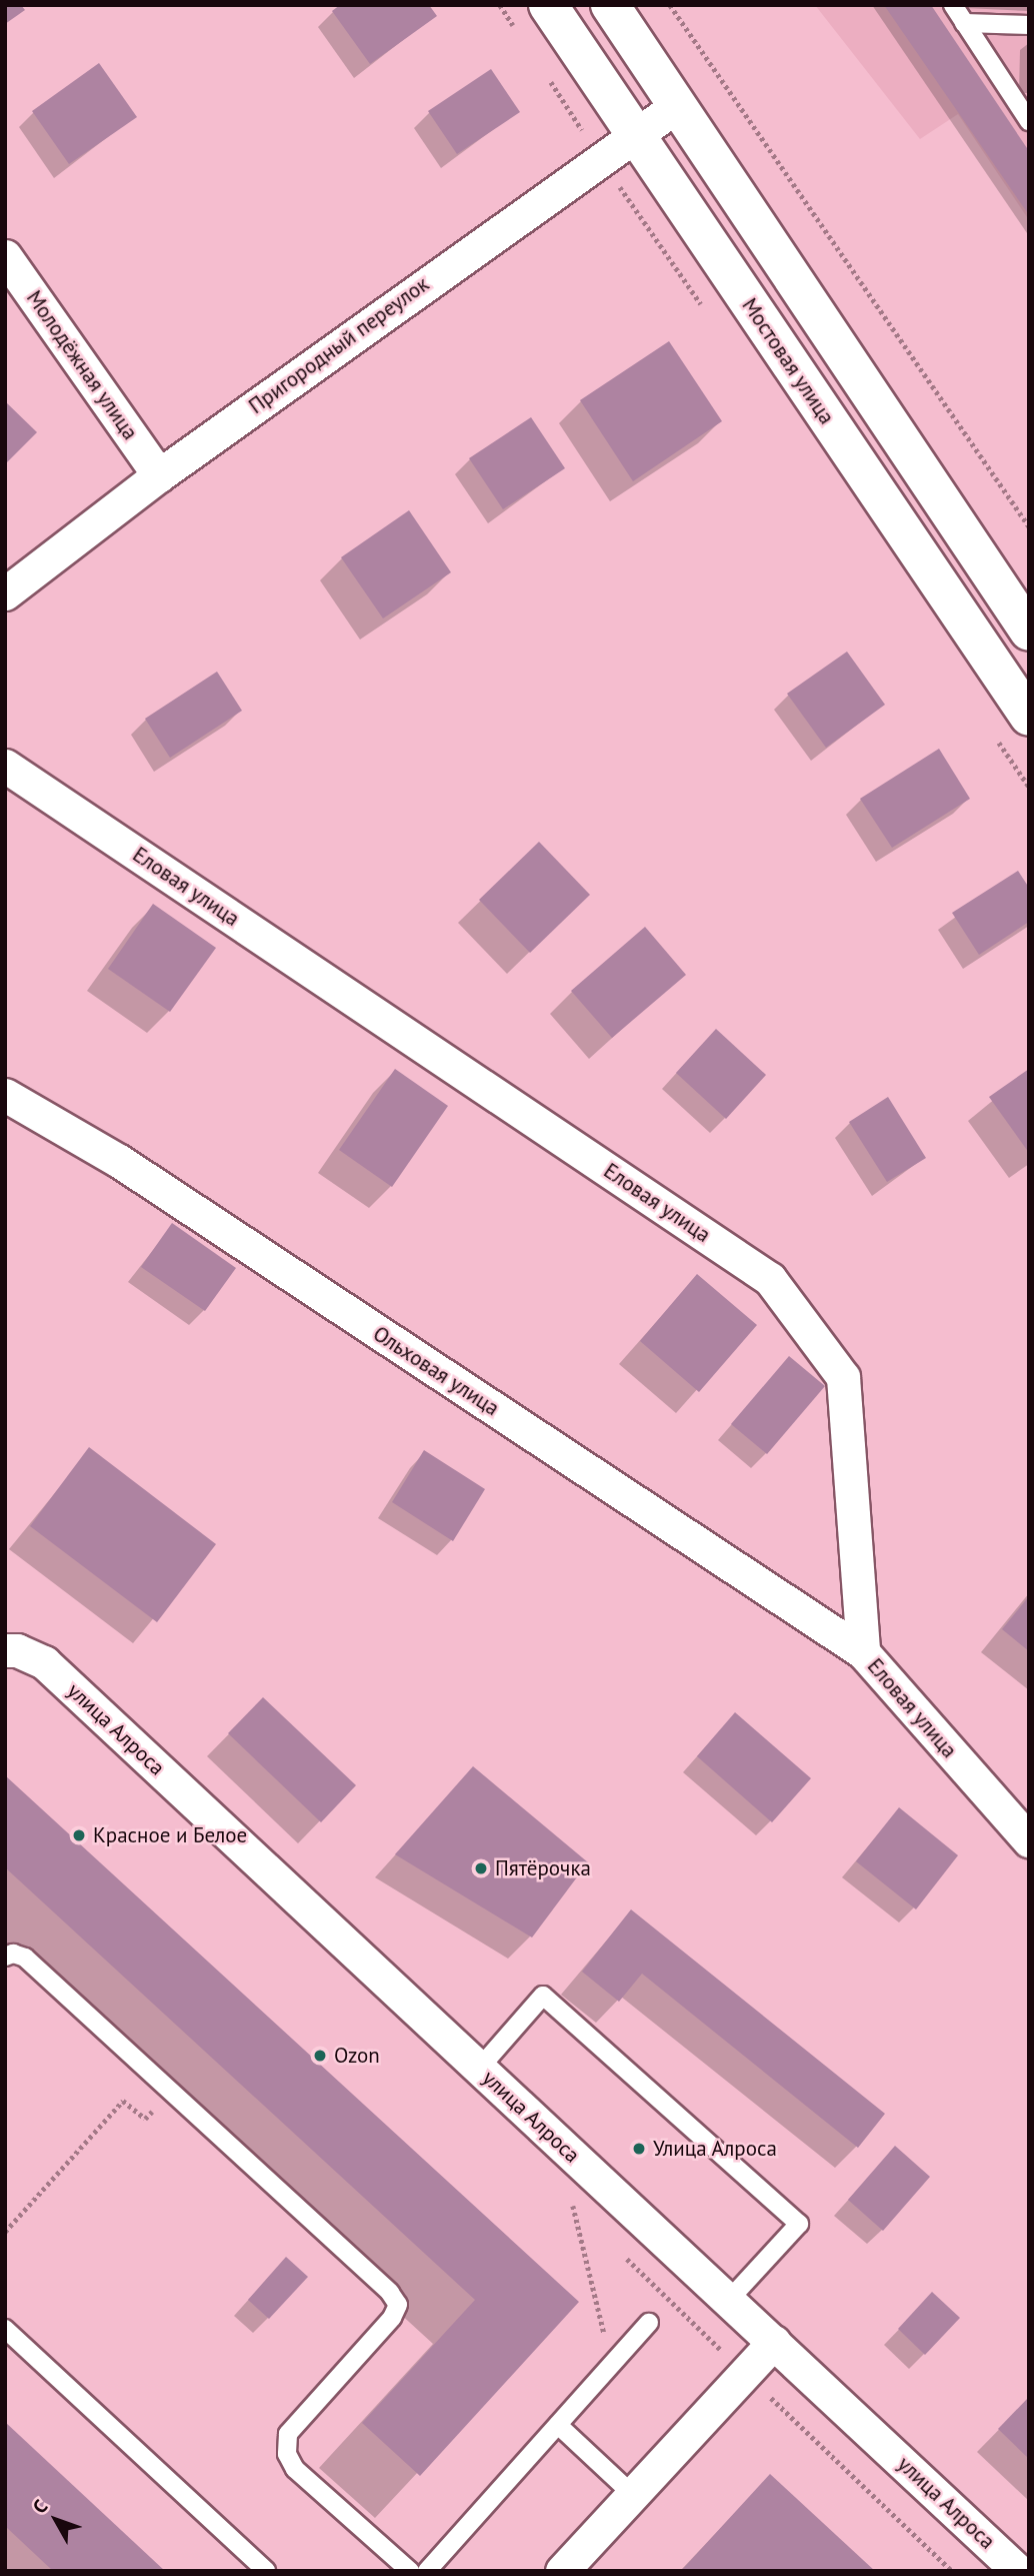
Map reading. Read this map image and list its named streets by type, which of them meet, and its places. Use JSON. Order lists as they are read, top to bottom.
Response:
{
  "streets": {
    "main road": ["Мостовая улица"],
    "street": [
      "Пригородный переулок",
      "Молодёжная улица",
      "Еловая улица",
      "Ольховая улица",
      "улица Алроса"
    ]
  },
  "crossings": [
    ["Пригородный переулок", "Мостовая улица"],
    ["Пригородный переулок", "Молодёжная улица"],
    ["Еловая улица", "Ольховая улица"]
  ],
  "places": [
    "Красное и Белое",
    "Пятёрочка",
    "Ozon",
    "Улица Алроса"
  ],
  "north": "top left"
}
